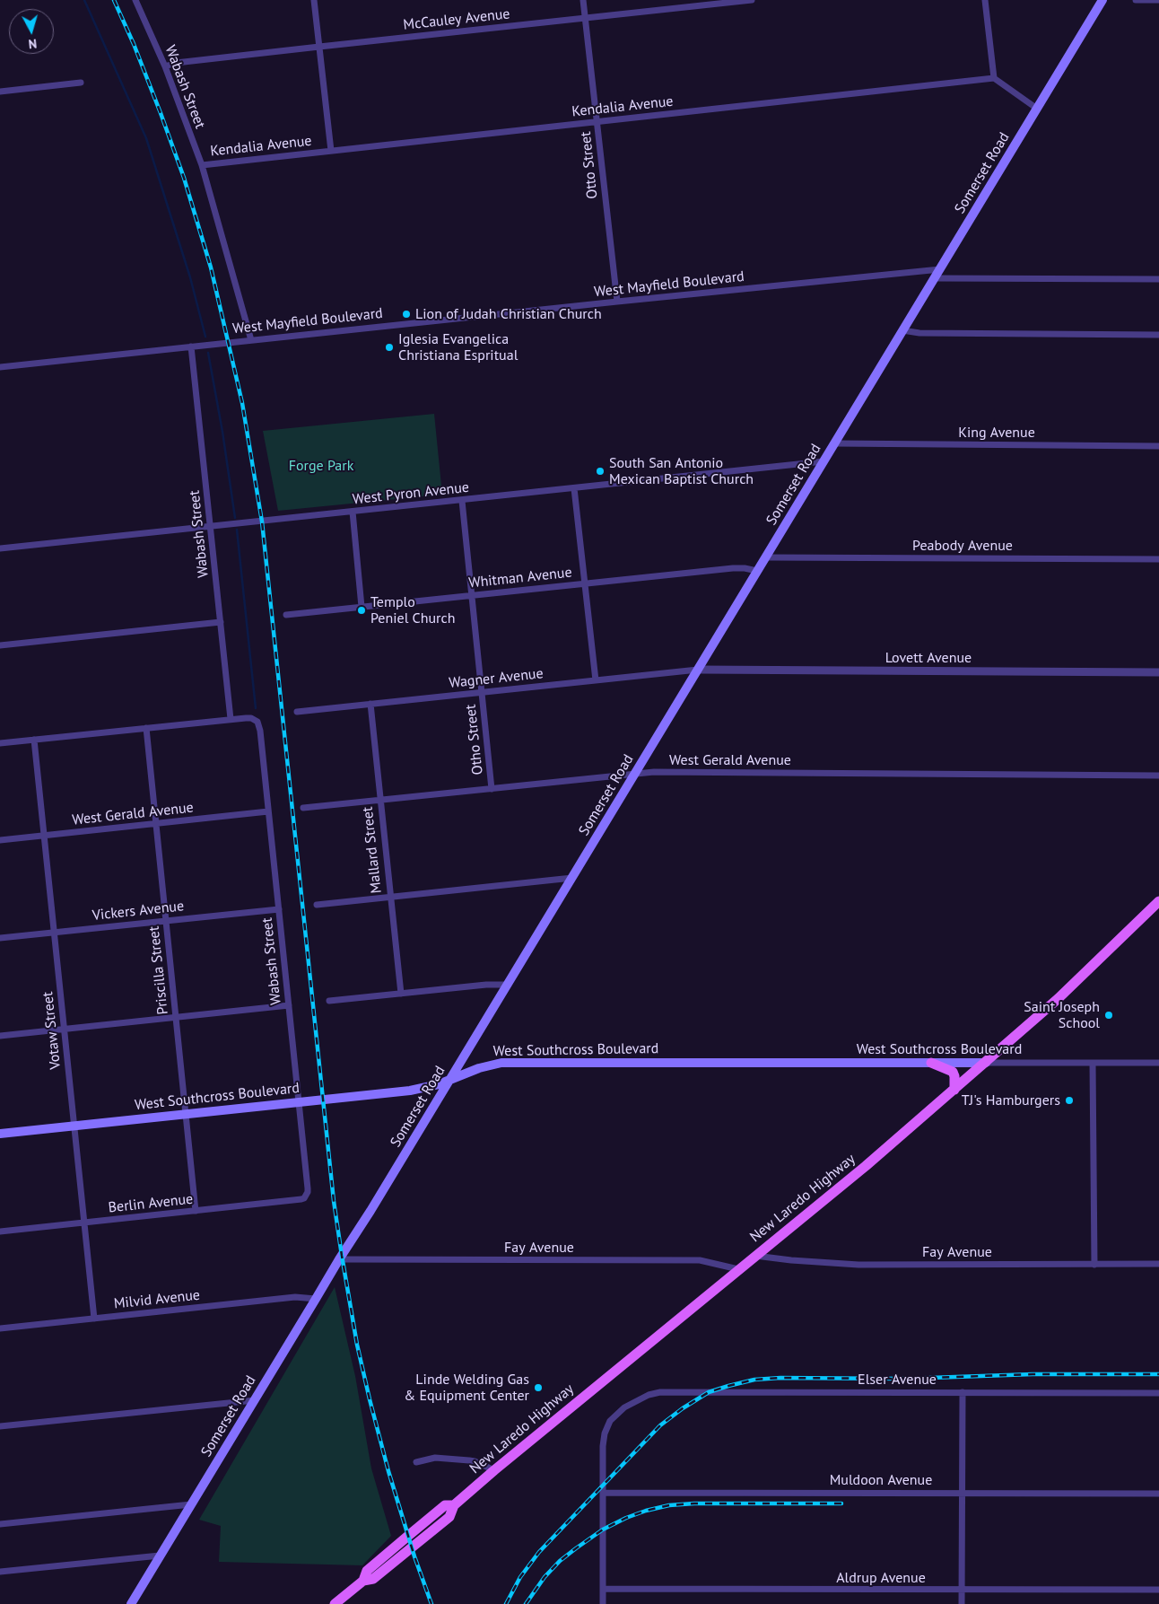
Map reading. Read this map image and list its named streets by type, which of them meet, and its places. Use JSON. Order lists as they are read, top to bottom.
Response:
{
  "streets": {
    "main road": ["Somerset Road", "West Southcross Boulevard", "New Laredo Highway"],
    "street": [
      "McCauley Avenue",
      "Wabash Street",
      "Kendalia Avenue",
      "Otto Street",
      "West Mayfield Boulevard",
      "King Avenue",
      "West Pyron Avenue",
      "Peabody Avenue",
      "Whitman Avenue",
      "Lovett Avenue",
      "Wagner Avenue",
      "Otho Street",
      "West Gerald Avenue",
      "Mallard Street",
      "Vickers Avenue",
      "Priscilla Street",
      "Votaw Street",
      "Berlin Avenue",
      "Fay Avenue",
      "Milvid Avenue",
      "Elser Avenue",
      "Muldoon Avenue",
      "Aldrup Avenue"
    ]
  },
  "crossings": [
    ["McCauley Avenue", "Wabash Street"],
    ["McCauley Avenue", "Otto Street"],
    ["Wabash Street", "Kendalia Avenue"],
    ["Wabash Street", "West Mayfield Boulevard"],
    ["Wabash Street", "West Pyron Avenue"],
    ["Wabash Street", "West Gerald Avenue"],
    ["Wabash Street", "Vickers Avenue"],
    ["Wabash Street", "West Southcross Boulevard"],
    ["Wabash Street", "Berlin Avenue"],
    ["Kendalia Avenue", "Otto Street"],
    ["Otto Street", "West Mayfield Boulevard"],
    ["Somerset Road", "West Mayfield Boulevard"],
    ["Somerset Road", "King Avenue"],
    ["Somerset Road", "West Pyron Avenue"],
    ["Somerset Road", "Peabody Avenue"],
    ["Somerset Road", "Whitman Avenue"],
    ["Somerset Road", "Lovett Avenue"],
    ["Somerset Road", "Wagner Avenue"],
    ["Somerset Road", "West Gerald Avenue"],
    ["Somerset Road", "West Southcross Boulevard"],
    ["Somerset Road", "Fay Avenue"],
    ["Somerset Road", "Milvid Avenue"],
    ["West Pyron Avenue", "Otho Street"],
    ["Whitman Avenue", "Otho Street"],
    ["Lovett Avenue", "Wagner Avenue"],
    ["Wagner Avenue", "Otho Street"],
    ["Wagner Avenue", "Mallard Street"],
    ["Otho Street", "West Gerald Avenue"],
    ["West Gerald Avenue", "Mallard Street"],
    ["West Gerald Avenue", "Priscilla Street"],
    ["West Gerald Avenue", "Votaw Street"],
    ["Vickers Avenue", "Priscilla Street"],
    ["Vickers Avenue", "Votaw Street"],
    ["Priscilla Street", "West Southcross Boulevard"],
    ["Priscilla Street", "Berlin Avenue"],
    ["Votaw Street", "West Southcross Boulevard"],
    ["Votaw Street", "Berlin Avenue"],
    ["Votaw Street", "Milvid Avenue"],
    ["West Southcross Boulevard", "New Laredo Highway"],
    ["New Laredo Highway", "Fay Avenue"],
    ["Elser Avenue", "Muldoon Avenue"],
    ["Elser Avenue", "Aldrup Avenue"]
  ],
  "parks": ["Forge Park"],
  "places": [
    "Lion of Judah Christian Church",
    "Iglesia Evangelica Christiana Espritual",
    "South San Antonio Mexican Baptist Church",
    "Templo Peniel Church",
    "Saint Joseph School",
    "TJ's Hamburgers",
    "Linde Welding Gas & Equipment Center"
  ],
  "north": "bottom"
}
